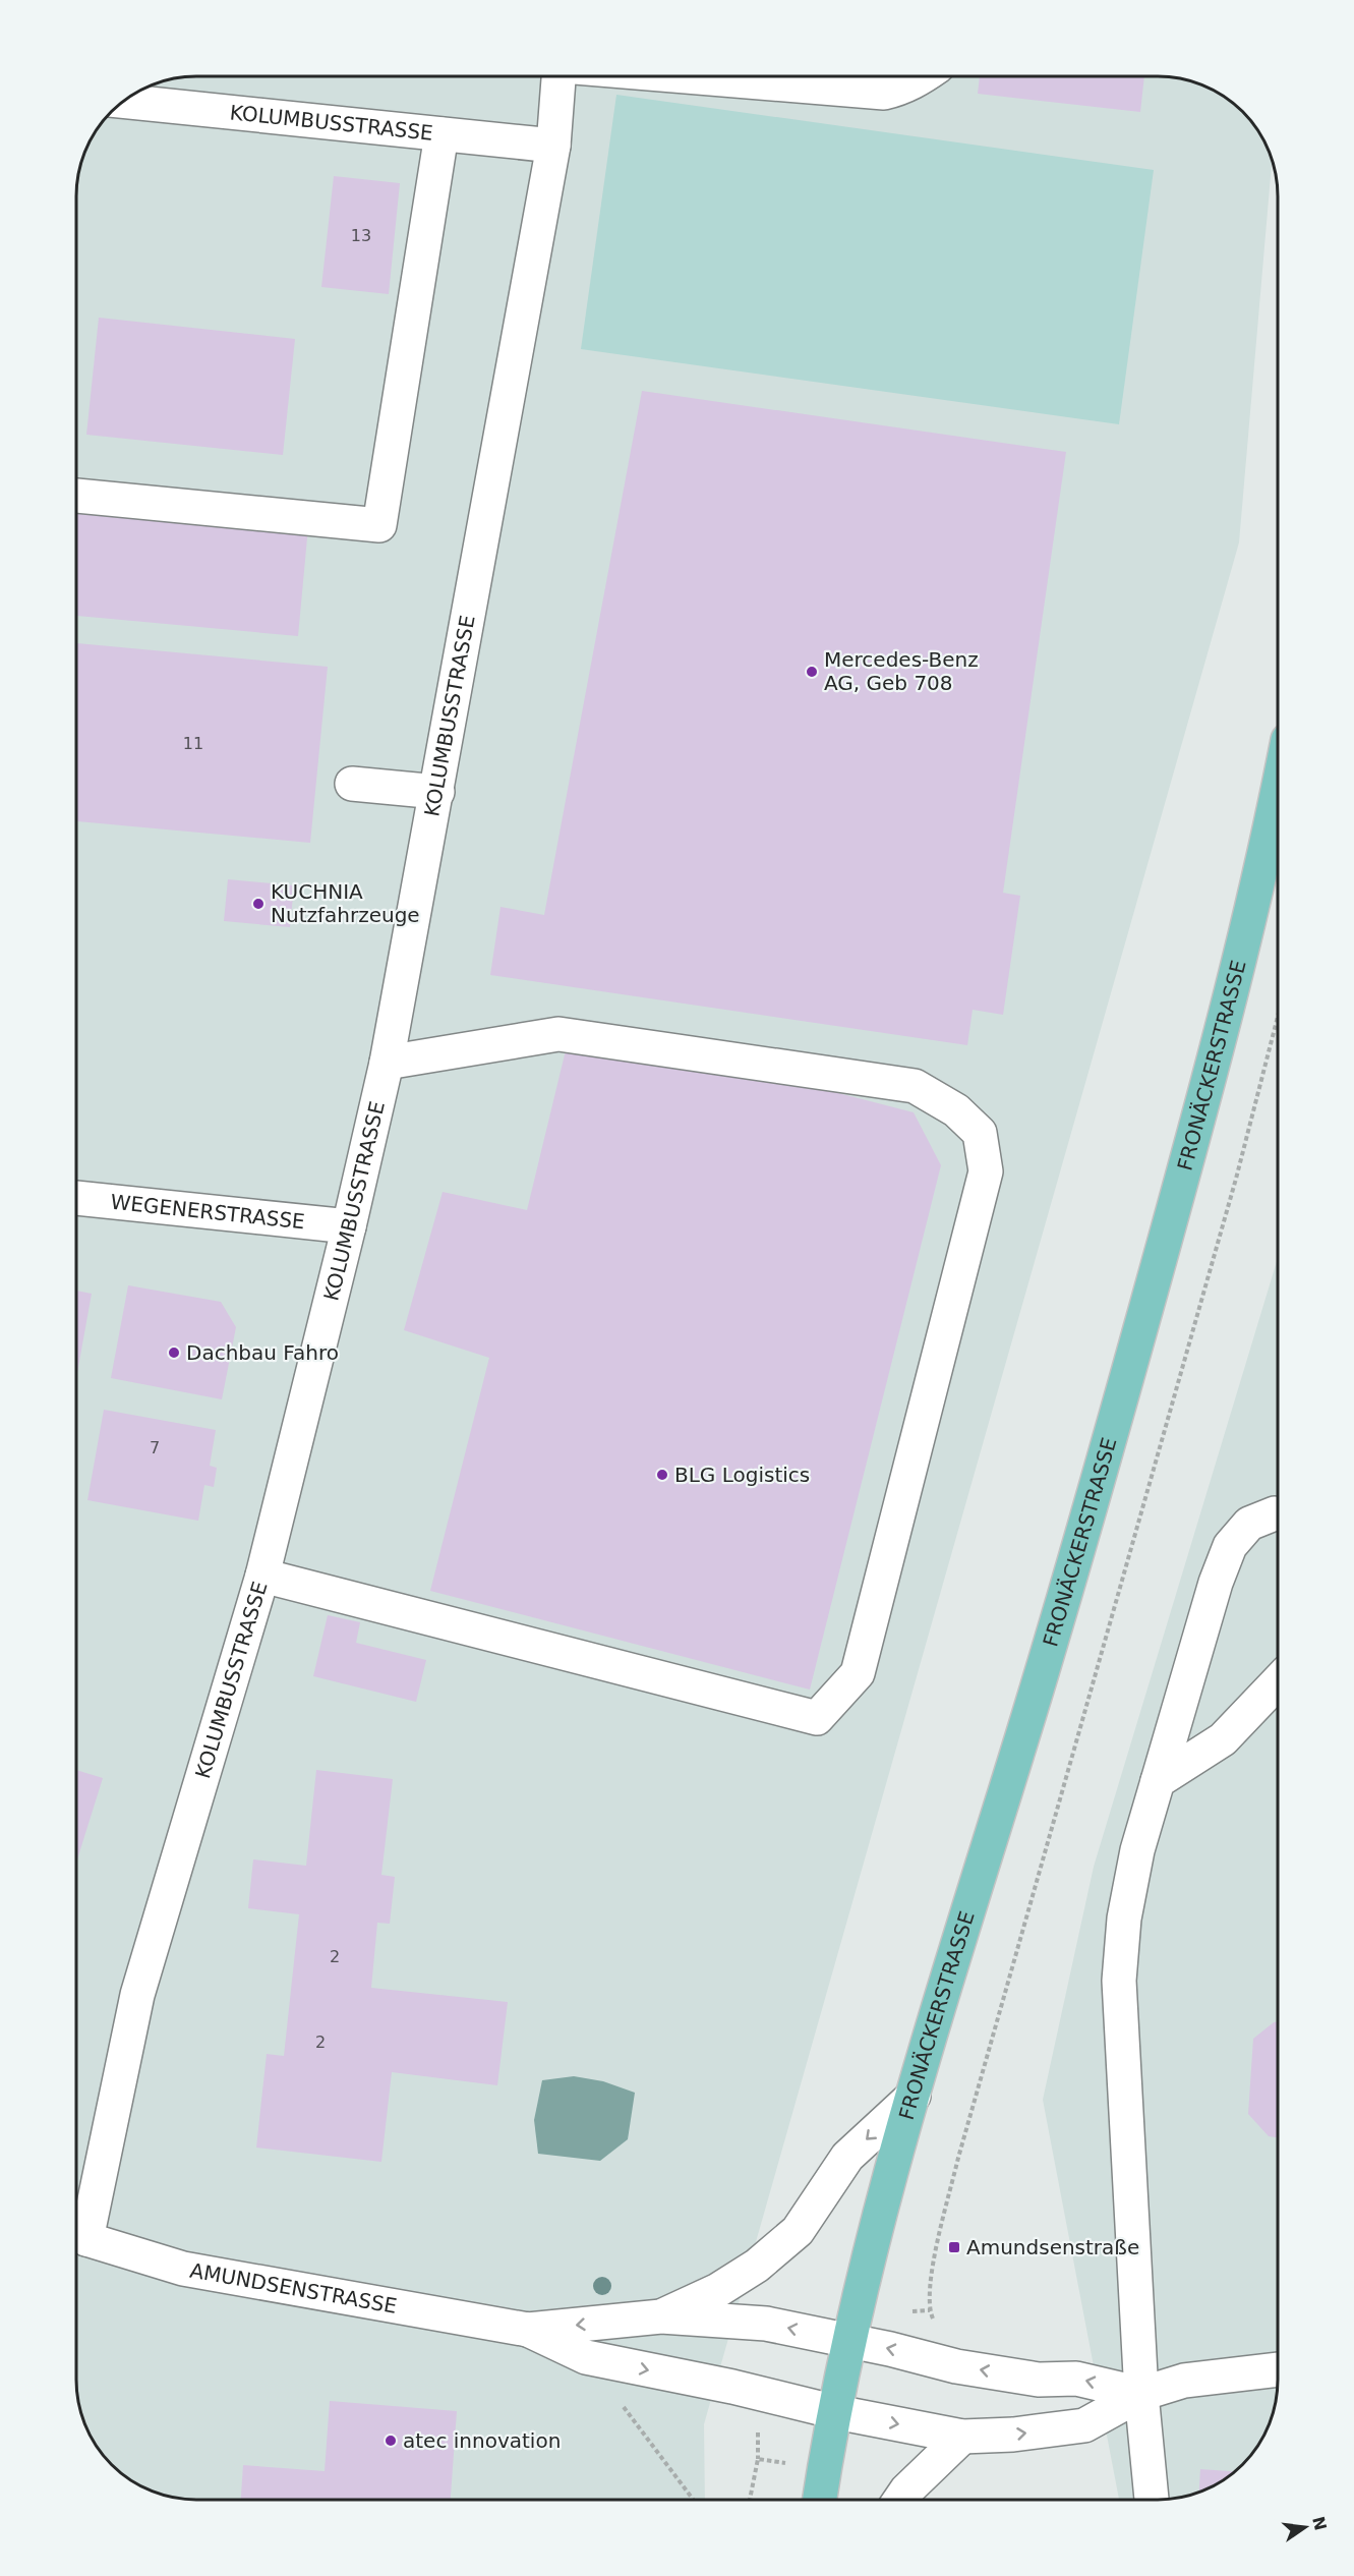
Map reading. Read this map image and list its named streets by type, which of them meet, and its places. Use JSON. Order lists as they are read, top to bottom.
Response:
{
  "streets": {
    "main road": ["FRONÄCKERSTRASSE"],
    "street": ["KOLUMBUSSTRASSE", "WEGENERSTRASSE", "AMUNDSENSTRASSE"]
  },
  "crossings": [
    ["KOLUMBUSSTRASSE", "WEGENERSTRASSE"],
    ["KOLUMBUSSTRASSE", "AMUNDSENSTRASSE"],
    ["FRONÄCKERSTRASSE", "AMUNDSENSTRASSE"]
  ],
  "places": {
    "other": [
      "Mercedes-Benz AG, Geb 708",
      "KUCHNIA Nutzfahrzeuge",
      "Dachbau Fahro",
      "BLG Logistics",
      "atec innovation"
    ],
    "transit": ["Amundsenstraße"]
  },
  "house_numbers": [
    "13",
    "11",
    "7",
    "2",
    "2"
  ],
  "north": "right"
}
